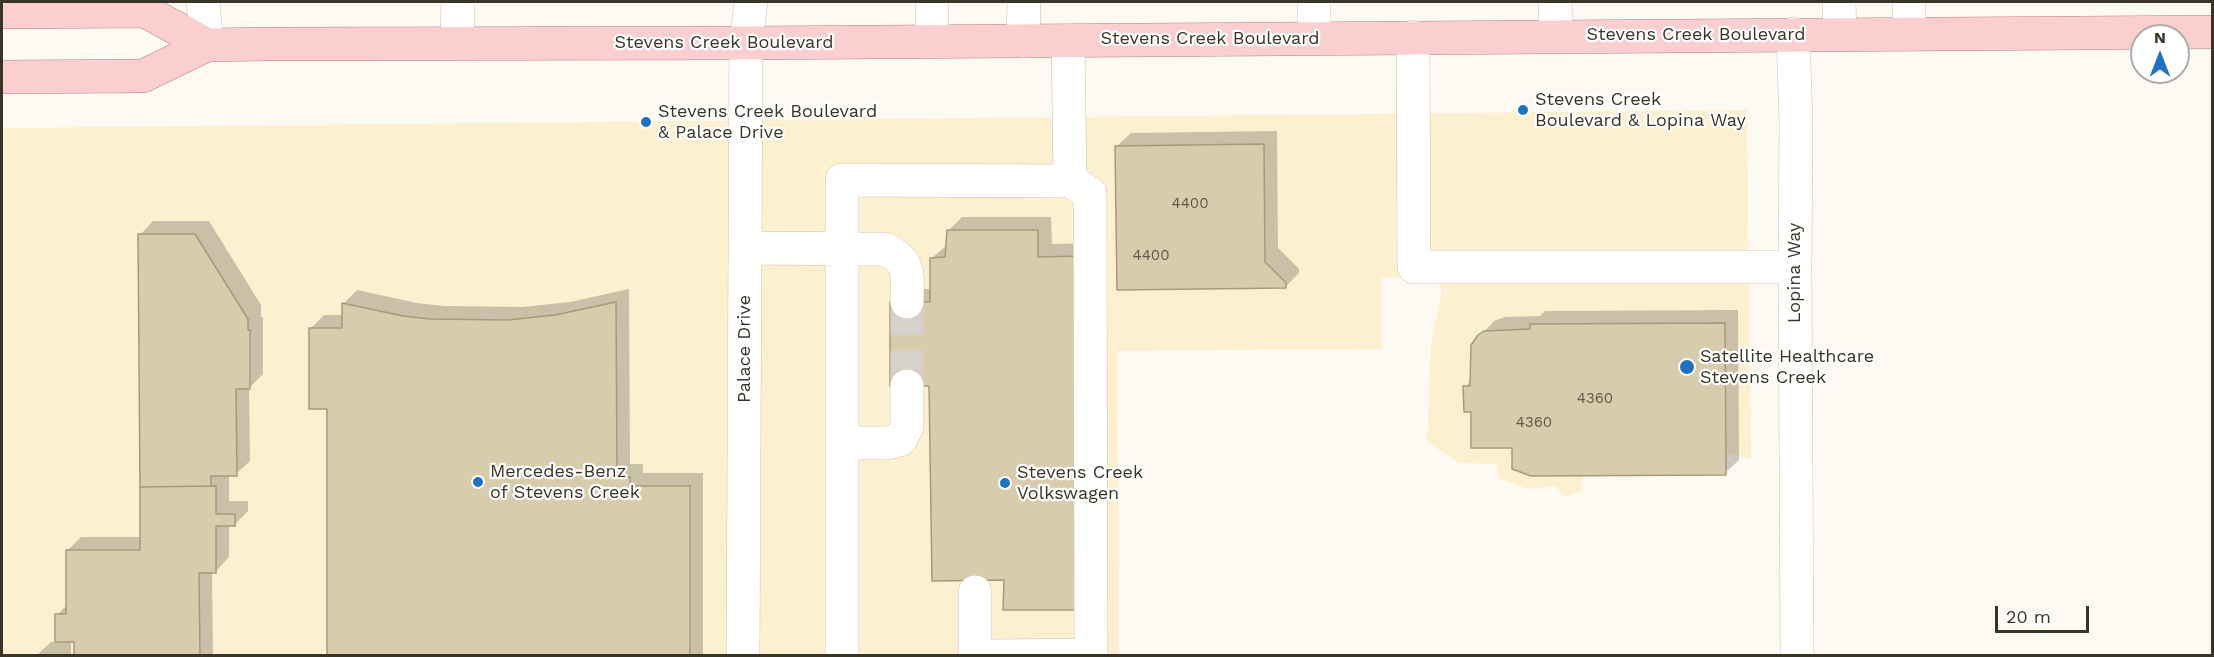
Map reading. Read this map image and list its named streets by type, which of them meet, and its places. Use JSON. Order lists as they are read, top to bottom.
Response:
{
  "streets": {
    "main road": ["Stevens Creek Boulevard"],
    "street": ["Lopina Way", "Palace Drive"]
  },
  "crossings": [
    ["Stevens Creek Boulevard", "Lopina Way"],
    ["Stevens Creek Boulevard", "Palace Drive"]
  ],
  "places": [
    "Stevens Creek Boulevard & Lopina Way",
    "Stevens Creek Boulevard & Palace Drive",
    "Satellite Healthcare Stevens Creek",
    "Mercedes-Benz of Stevens Creek",
    "Stevens Creek Volkswagen"
  ],
  "house_numbers": [
    "4400",
    "4400",
    "4360",
    "4360"
  ],
  "scale_bar": "20 m",
  "north": "top"
}
